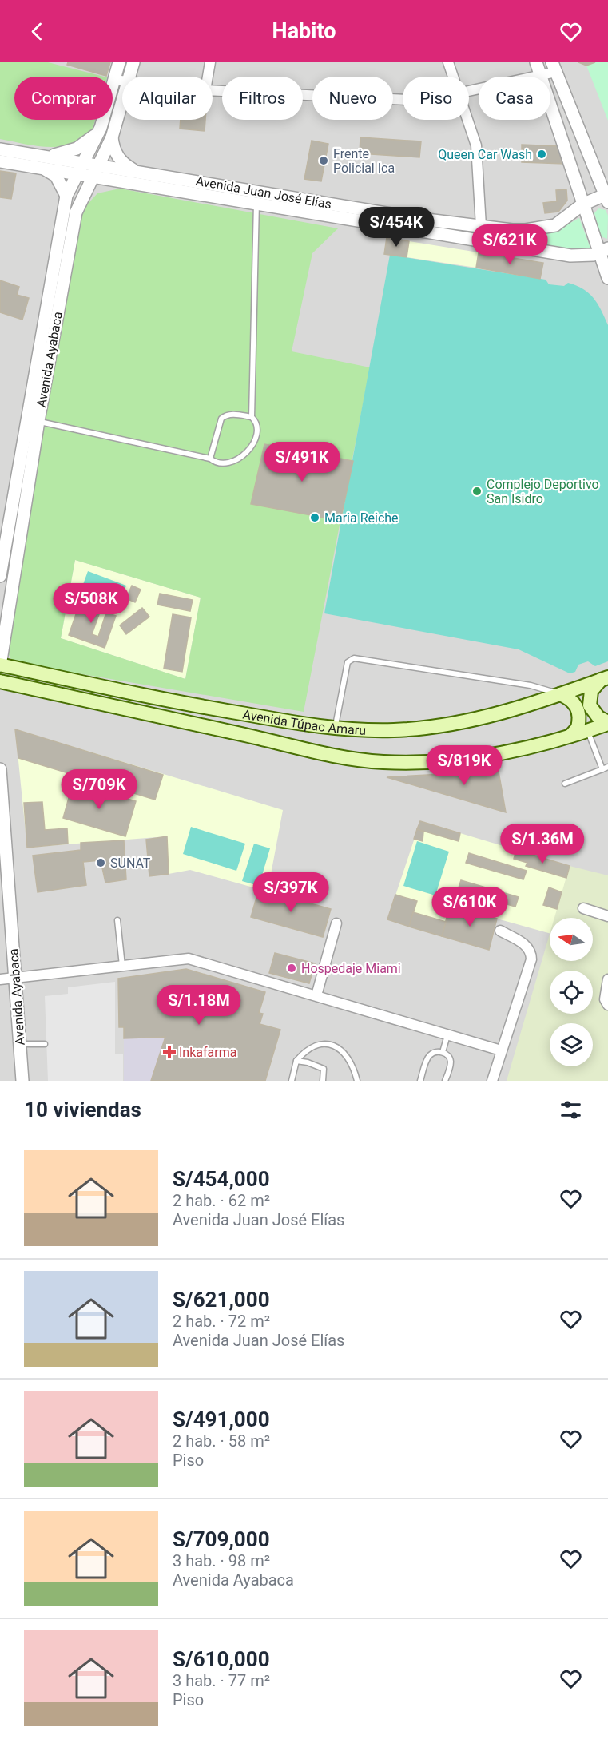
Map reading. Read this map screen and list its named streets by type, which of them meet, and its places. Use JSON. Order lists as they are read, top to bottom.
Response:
{
  "streets": {
    "main road": ["Avenida Túpac Amaru"],
    "street": ["Avenida Juan José Elías", "Avenida Ayabaca"]
  },
  "crossings": [
    ["Avenida Juan José Elías", "Avenida Ayabaca"],
    ["Avenida Ayabaca", "Avenida Túpac Amaru"]
  ],
  "places": {
    "other": [
      "Queen Car Wash",
      "Frente Policial Ica",
      "Complejo Deportivo San Isidro",
      "Maria Reiche",
      "SUNAT",
      "Hospedaje Miami"
    ],
    "health": ["Inkafarma"]
  },
  "north": "left",
  "page": {
    "header": "Habito",
    "chip": [
      "Comprar",
      "Alquilar",
      "Filtros",
      "Nuevo",
      "Piso",
      "Casa"
    ],
    "price": [
      "S/454K",
      "S/621K",
      "S/491K",
      "S/508K",
      "S/819K",
      "S/709K",
      "S/1.36M",
      "S/397K",
      "S/610K",
      "S/1.18M"
    ],
    "heading": "10 viviendas",
    "list": [
      {
        "name": "S/454,000",
        "note": "2 hab. · 62 m² · Avenida Juan José Elías"
      },
      {
        "name": "S/621,000",
        "note": "2 hab. · 72 m² · Avenida Juan José Elías"
      },
      {
        "name": "S/491,000",
        "note": "2 hab. · 58 m² · Piso"
      },
      {
        "name": "S/709,000",
        "note": "3 hab. · 98 m² · Avenida Ayabaca"
      },
      {
        "name": "S/610,000",
        "note": "3 hab. · 77 m² · Piso"
      }
    ]
  }
}
